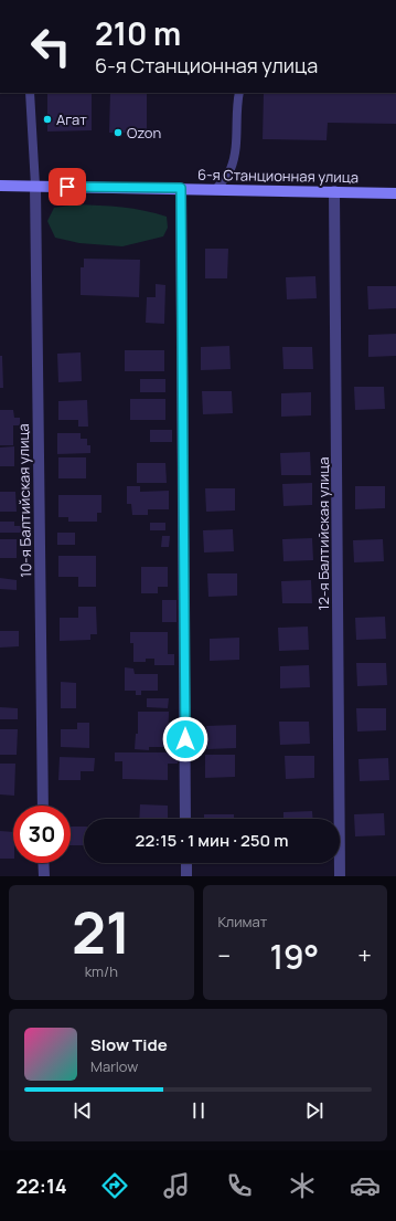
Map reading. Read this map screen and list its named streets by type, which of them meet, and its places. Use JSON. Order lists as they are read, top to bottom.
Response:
{
  "streets": {
    "main road": ["6-я Станционная улица"],
    "street": ["10-я Балтийская улица", "12-я Балтийская улица"]
  },
  "crossings": [
    ["6-я Станционная улица", "10-я Балтийская улица"],
    ["6-я Станционная улица", "12-я Балтийская улица"]
  ],
  "places": ["Агат", "Ozon"],
  "page": {
    "turn": ["210 m", "6-я Станционная улица"],
    "limit": "30",
    "trip": "22:15 · 1 мин · 250 m",
    "tile": [
      ["21", "km/h"],
      "Климат"
    ],
    "heat": ["−", "19°", "+"],
    "song": ["Slow Tide", "Marlow"],
    "tabs": "22:14"
  }
}
